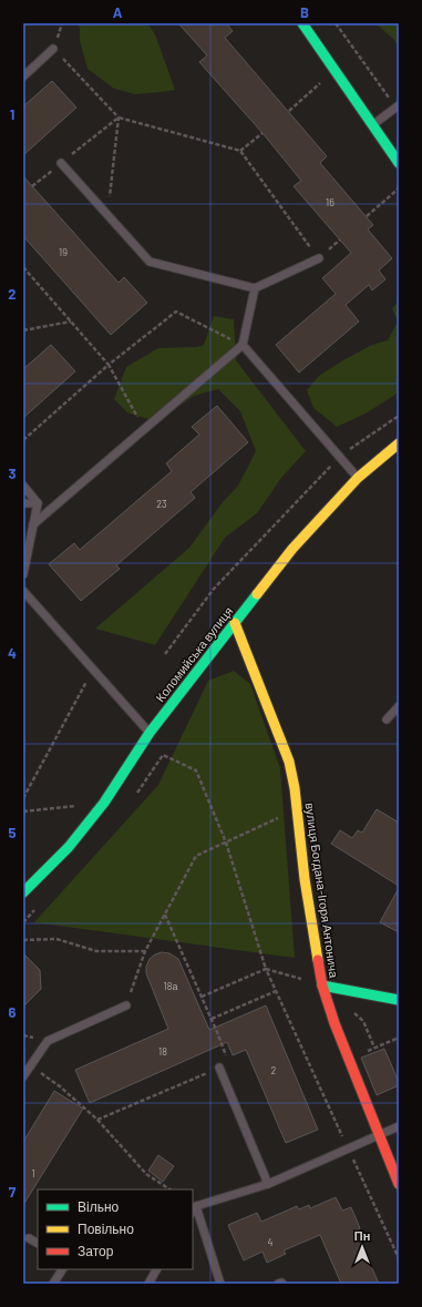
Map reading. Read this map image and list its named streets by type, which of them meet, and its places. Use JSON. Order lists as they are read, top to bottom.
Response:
{
  "streets": {
    "main road": ["Коломийська вулиця", "вулиця Богдана-Ігоря Антонича"]
  },
  "crossings": [
    ["Коломийська вулиця", "вулиця Богдана-Ігоря Антонича"]
  ],
  "house_numbers": [
    "16",
    "19",
    "23",
    "18а",
    "18",
    "2",
    "1",
    "4"
  ],
  "legend": ["Вільно", "Повільно", "Затор"],
  "north": "top",
  "grid": {
    "columns": ["A", "B"],
    "rows": [
      "1",
      "2",
      "3",
      "4",
      "5",
      "6",
      "7"
    ]
  }
}
